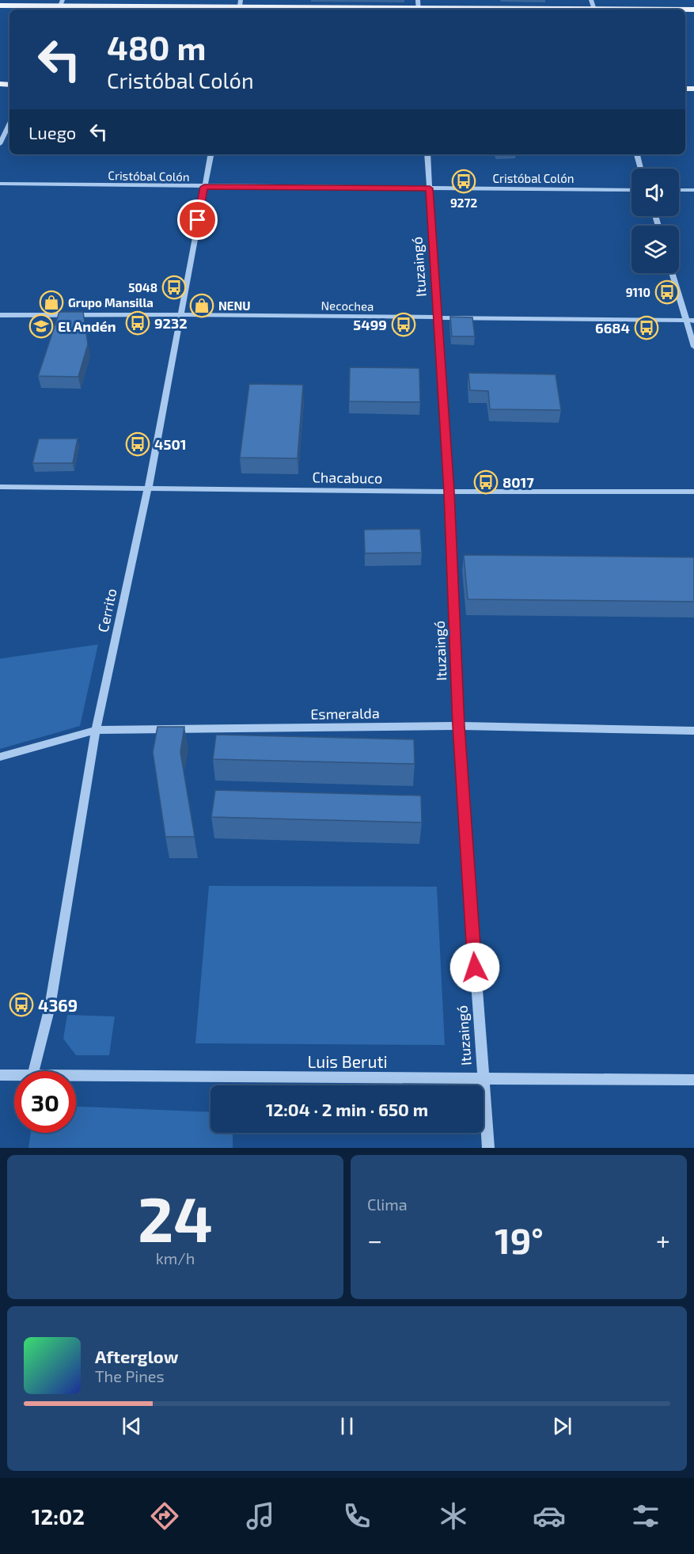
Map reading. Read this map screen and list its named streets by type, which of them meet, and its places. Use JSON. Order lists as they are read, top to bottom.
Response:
{
  "streets": {
    "street": [
      "Cristóbal Colón",
      "Ituzaingó",
      "Necochea",
      "Chacabuco",
      "Cerrito",
      "Esmeralda",
      "Luis Beruti"
    ]
  },
  "crossings": [
    ["Cristóbal Colón", "Ituzaingó"],
    ["Cristóbal Colón", "Cerrito"],
    ["Ituzaingó", "Necochea"],
    ["Ituzaingó", "Chacabuco"],
    ["Ituzaingó", "Esmeralda"],
    ["Ituzaingó", "Luis Beruti"],
    ["Necochea", "Cerrito"],
    ["Chacabuco", "Cerrito"],
    ["Cerrito", "Esmeralda"]
  ],
  "places": {
    "bus stop": [
      "9272",
      "5048",
      "9110",
      "9232",
      "5499",
      "6684",
      "4501",
      "8017",
      "4369"
    ],
    "shop": ["Grupo Mansilla", "NENU"],
    "school or university": ["El Andén"]
  },
  "page": {
    "turn": ["480 m", "Cristóbal Colón"],
    "then": "Luego",
    "limit": "30",
    "trip": "12:04 · 2 min · 650 m",
    "tile": [
      ["24", "km/h"],
      "Clima"
    ],
    "heat": ["−", "19°", "+"],
    "song": ["Afterglow", "The Pines"],
    "tabs": "12:02"
  }
}
